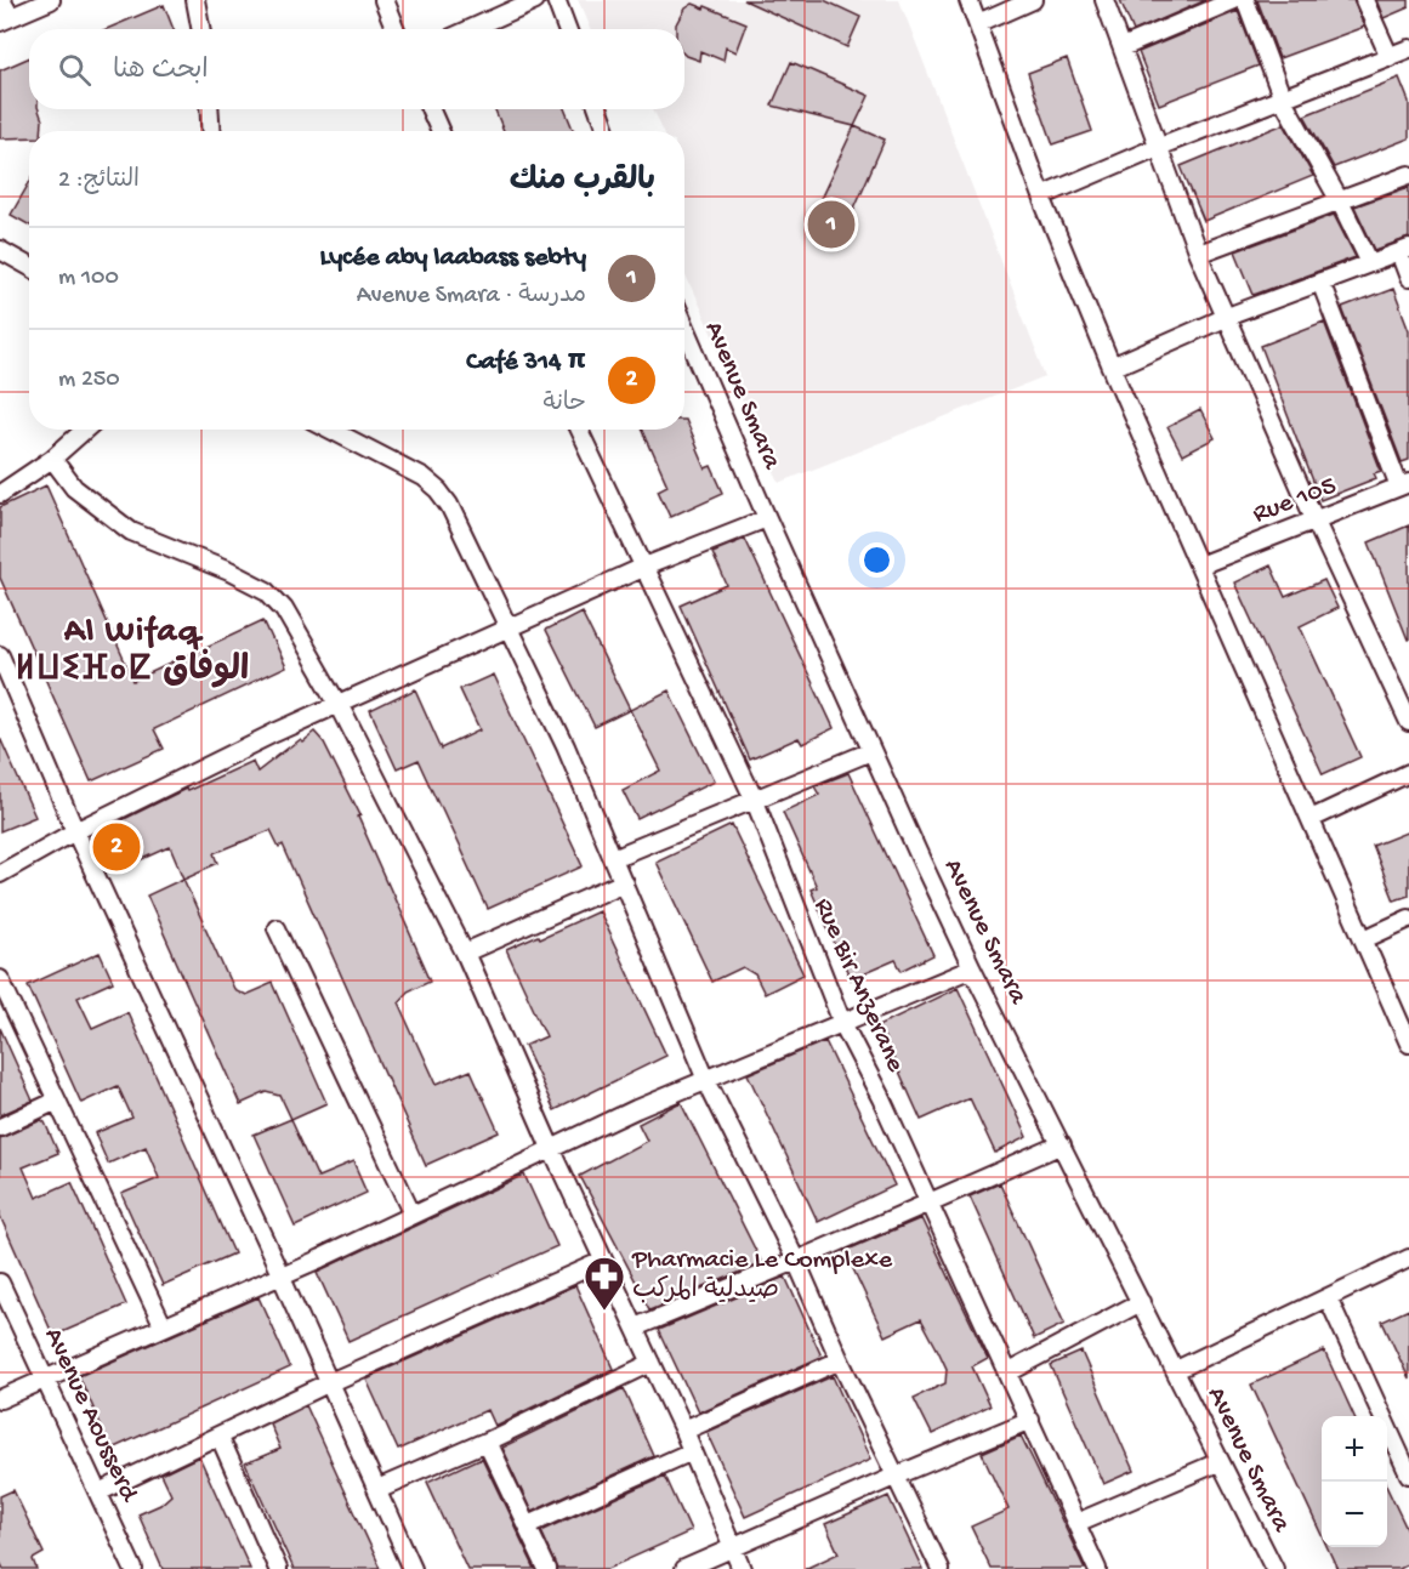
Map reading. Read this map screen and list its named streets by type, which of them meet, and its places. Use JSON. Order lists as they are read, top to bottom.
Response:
{
  "streets": {
    "street": [
      "Avenue Smara",
      "Rue 105",
      "Rue Bir Anzerane",
      "Avenue Aousserd"
    ]
  },
  "districts": ["Al Wifaq ⵍⵡⵉⴼⴰⵇ الوفاق"],
  "places": {
    "pharmacy": ["Pharmacie Le Complexe صيدلية المركب"]
  },
  "page": {
    "search": "ابحث هنا",
    "heading": ["بالقرب منك", "النتائج: 2"],
    "pins": ["1", "2"],
    "list": [
      {
        "mark": "1",
        "name": "Lycée aby laabass sebty",
        "note": "مدرسة · Avenue Smara",
        "value": "100 m"
      },
      {
        "mark": "2",
        "name": "Café 314 π",
        "note": "حانة",
        "value": "250 m"
      }
    ],
    "map_buttons": ["+", "−"]
  }
}
